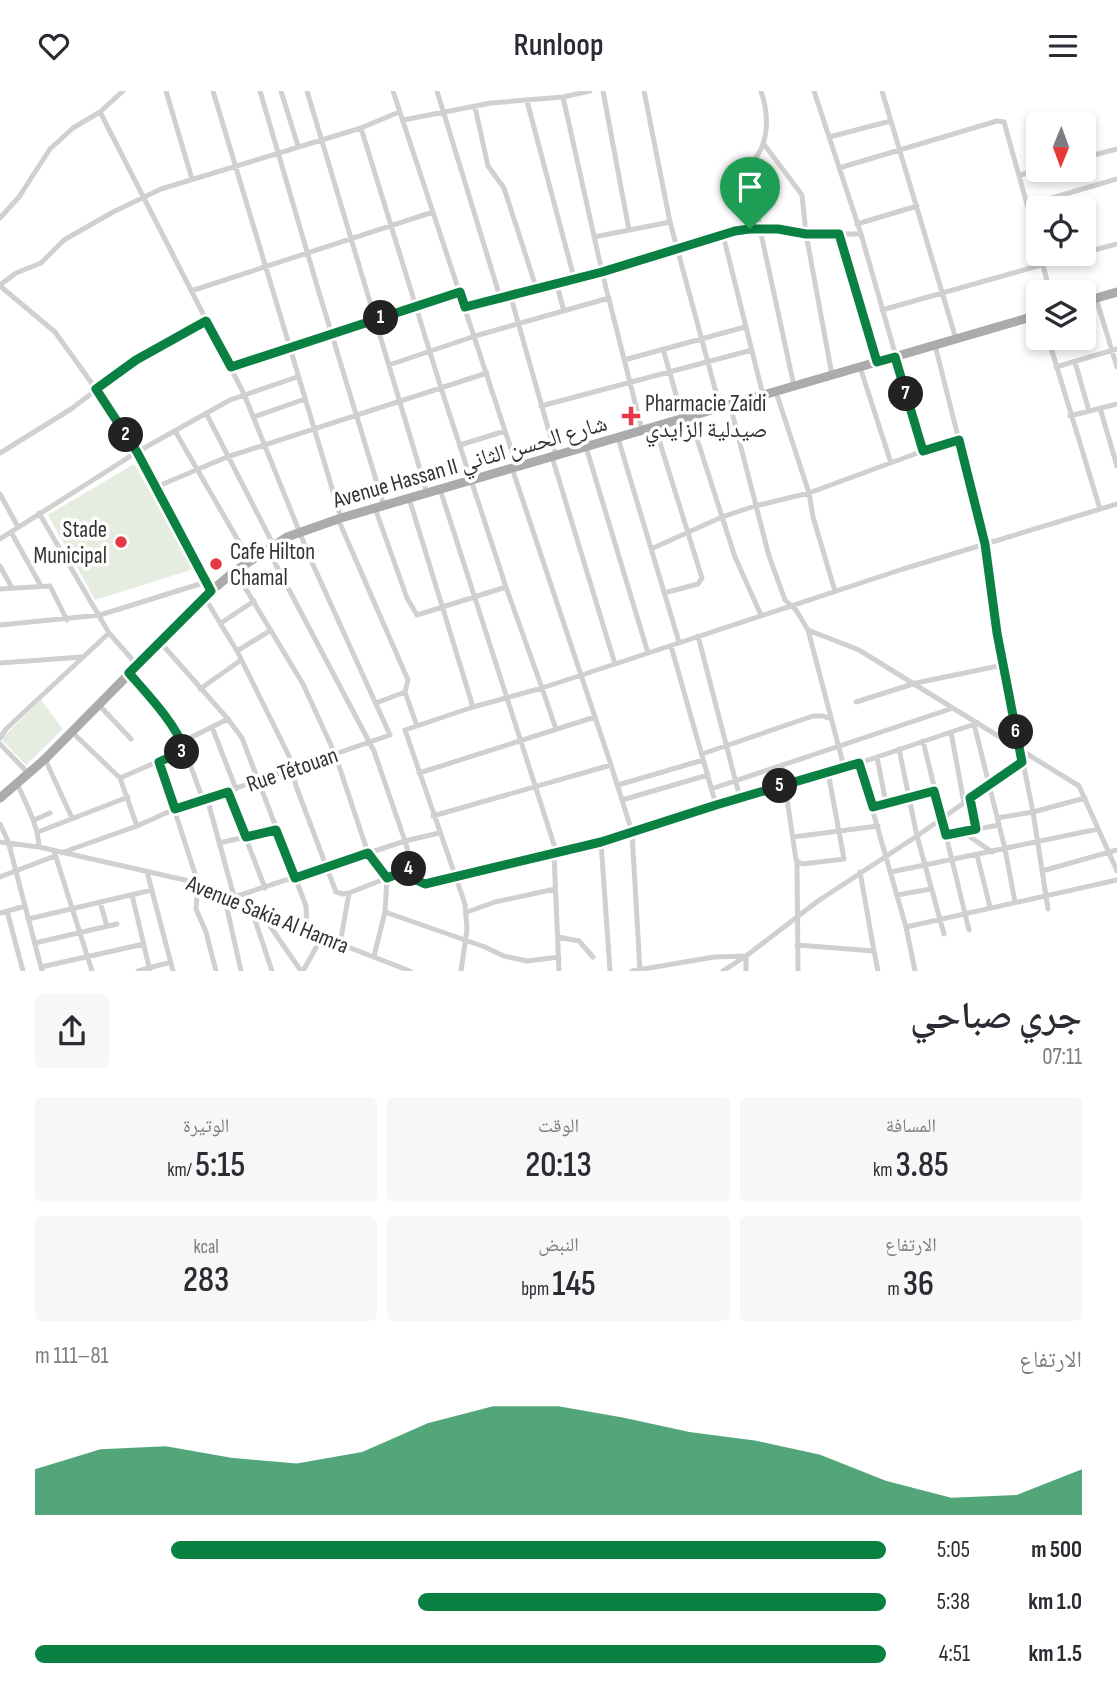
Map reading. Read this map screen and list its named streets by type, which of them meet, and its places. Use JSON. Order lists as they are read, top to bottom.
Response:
{
  "streets": {
    "main road": ["Avenue Hassan II شارع الحسن الثاني"],
    "street": ["Rue Tétouan", "Avenue Sakia Al Hamra"]
  },
  "places": {
    "health": ["Pharmacie Zaidi صيدلية الزايدي"],
    "other": ["Stade Municipal", "Cafe Hilton Chamal"]
  },
  "north": "bottom",
  "page": {
    "header": "Runloop",
    "pins": [
      "1",
      "7",
      "2",
      "6",
      "3",
      "5",
      "4"
    ],
    "heading": ["جري صباحي", "07:11"],
    "stats": [
      ["المسافة", "3.85 km"],
      ["الوقت", "20:13"],
      ["الوتيرة", "5:15 /km"],
      ["الارتفاع", "36 m"],
      ["النبض", "145 bpm"],
      ["kcal", "283"]
    ],
    "chart": ["الارتفاع", "81–111 m"],
    "list": [
      {
        "name": "500 m",
        "note": "5:05"
      },
      {
        "name": "1.0 km",
        "note": "5:38"
      },
      {
        "name": "1.5 km",
        "note": "4:51"
      }
    ]
  }
}
